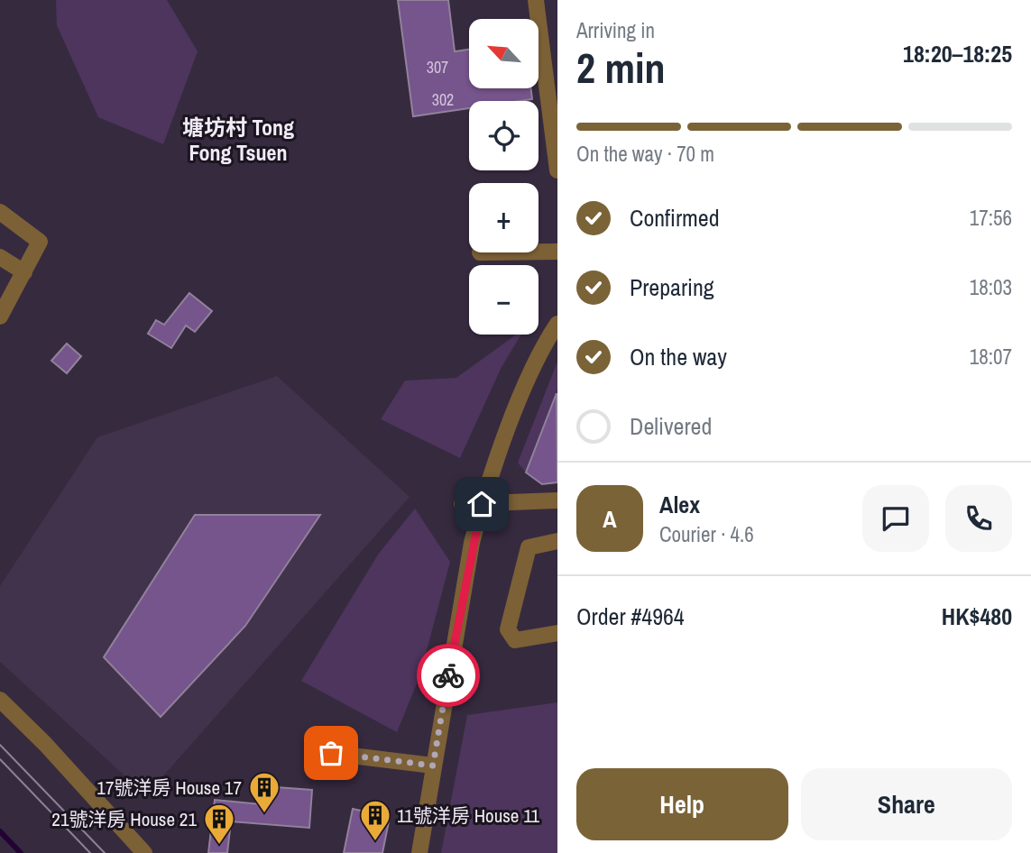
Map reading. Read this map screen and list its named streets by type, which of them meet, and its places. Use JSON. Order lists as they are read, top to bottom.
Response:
{
  "districts": ["塘坊村 Tong Fong Tsuen"],
  "places": {
    "building": ["17號洋房 House 17", "11號洋房 House 11", "21號洋房 House 21"]
  },
  "house_numbers": ["307", "302"],
  "north": "top left",
  "page": {
    "heading": ["2 min", "Arriving in", "18:20–18:25"],
    "panel": [
      "Alex",
      "Courier · 4.6",
      "Order #4964",
      "HK$480"
    ],
    "map_buttons": ["+", "−"],
    "bar": "On the way · 70 m",
    "list": [
      ["Confirmed", "17:56"],
      ["Preparing", "18:03"],
      ["On the way", "18:07"],
      "Delivered"
    ],
    "round": "A",
    "buttons": ["Help", "Share"]
  }
}
